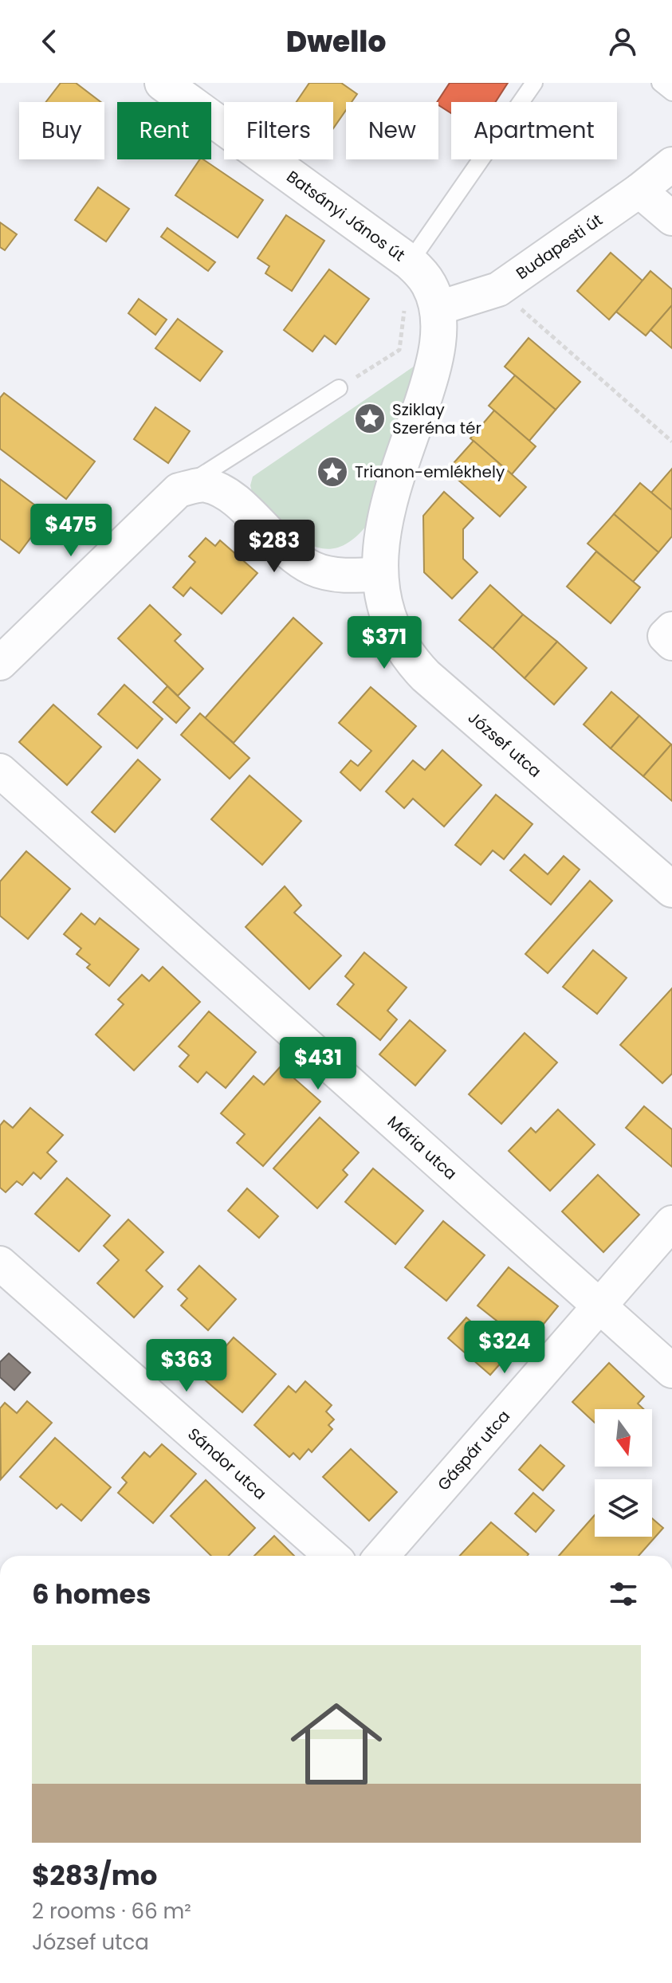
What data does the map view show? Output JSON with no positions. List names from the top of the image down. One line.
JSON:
{"streets":{"street":["Batsányi János út","Budapesti út","József utca","Mária utca","Gáspár utca","Sándor utca"]},"crossings":[["Batsányi János út","Budapesti út"],["Batsányi János út","József utca"],["Budapesti út","József utca"],["Mária utca","Gáspár utca"]],"places":{"place":["Sziklay Szeréna tér","Trianon-emlékhely"]},"north":"bottom","page":{"header":"Dwello","chip":["Buy","Rent","Filters","New","Apartment"],"price":["$475","$283","$371","$431","$324","$363"],"heading":"6 homes","list":[{"name":"$283/mo","note":"2 rooms · 66 m² · József utca"}]}}
